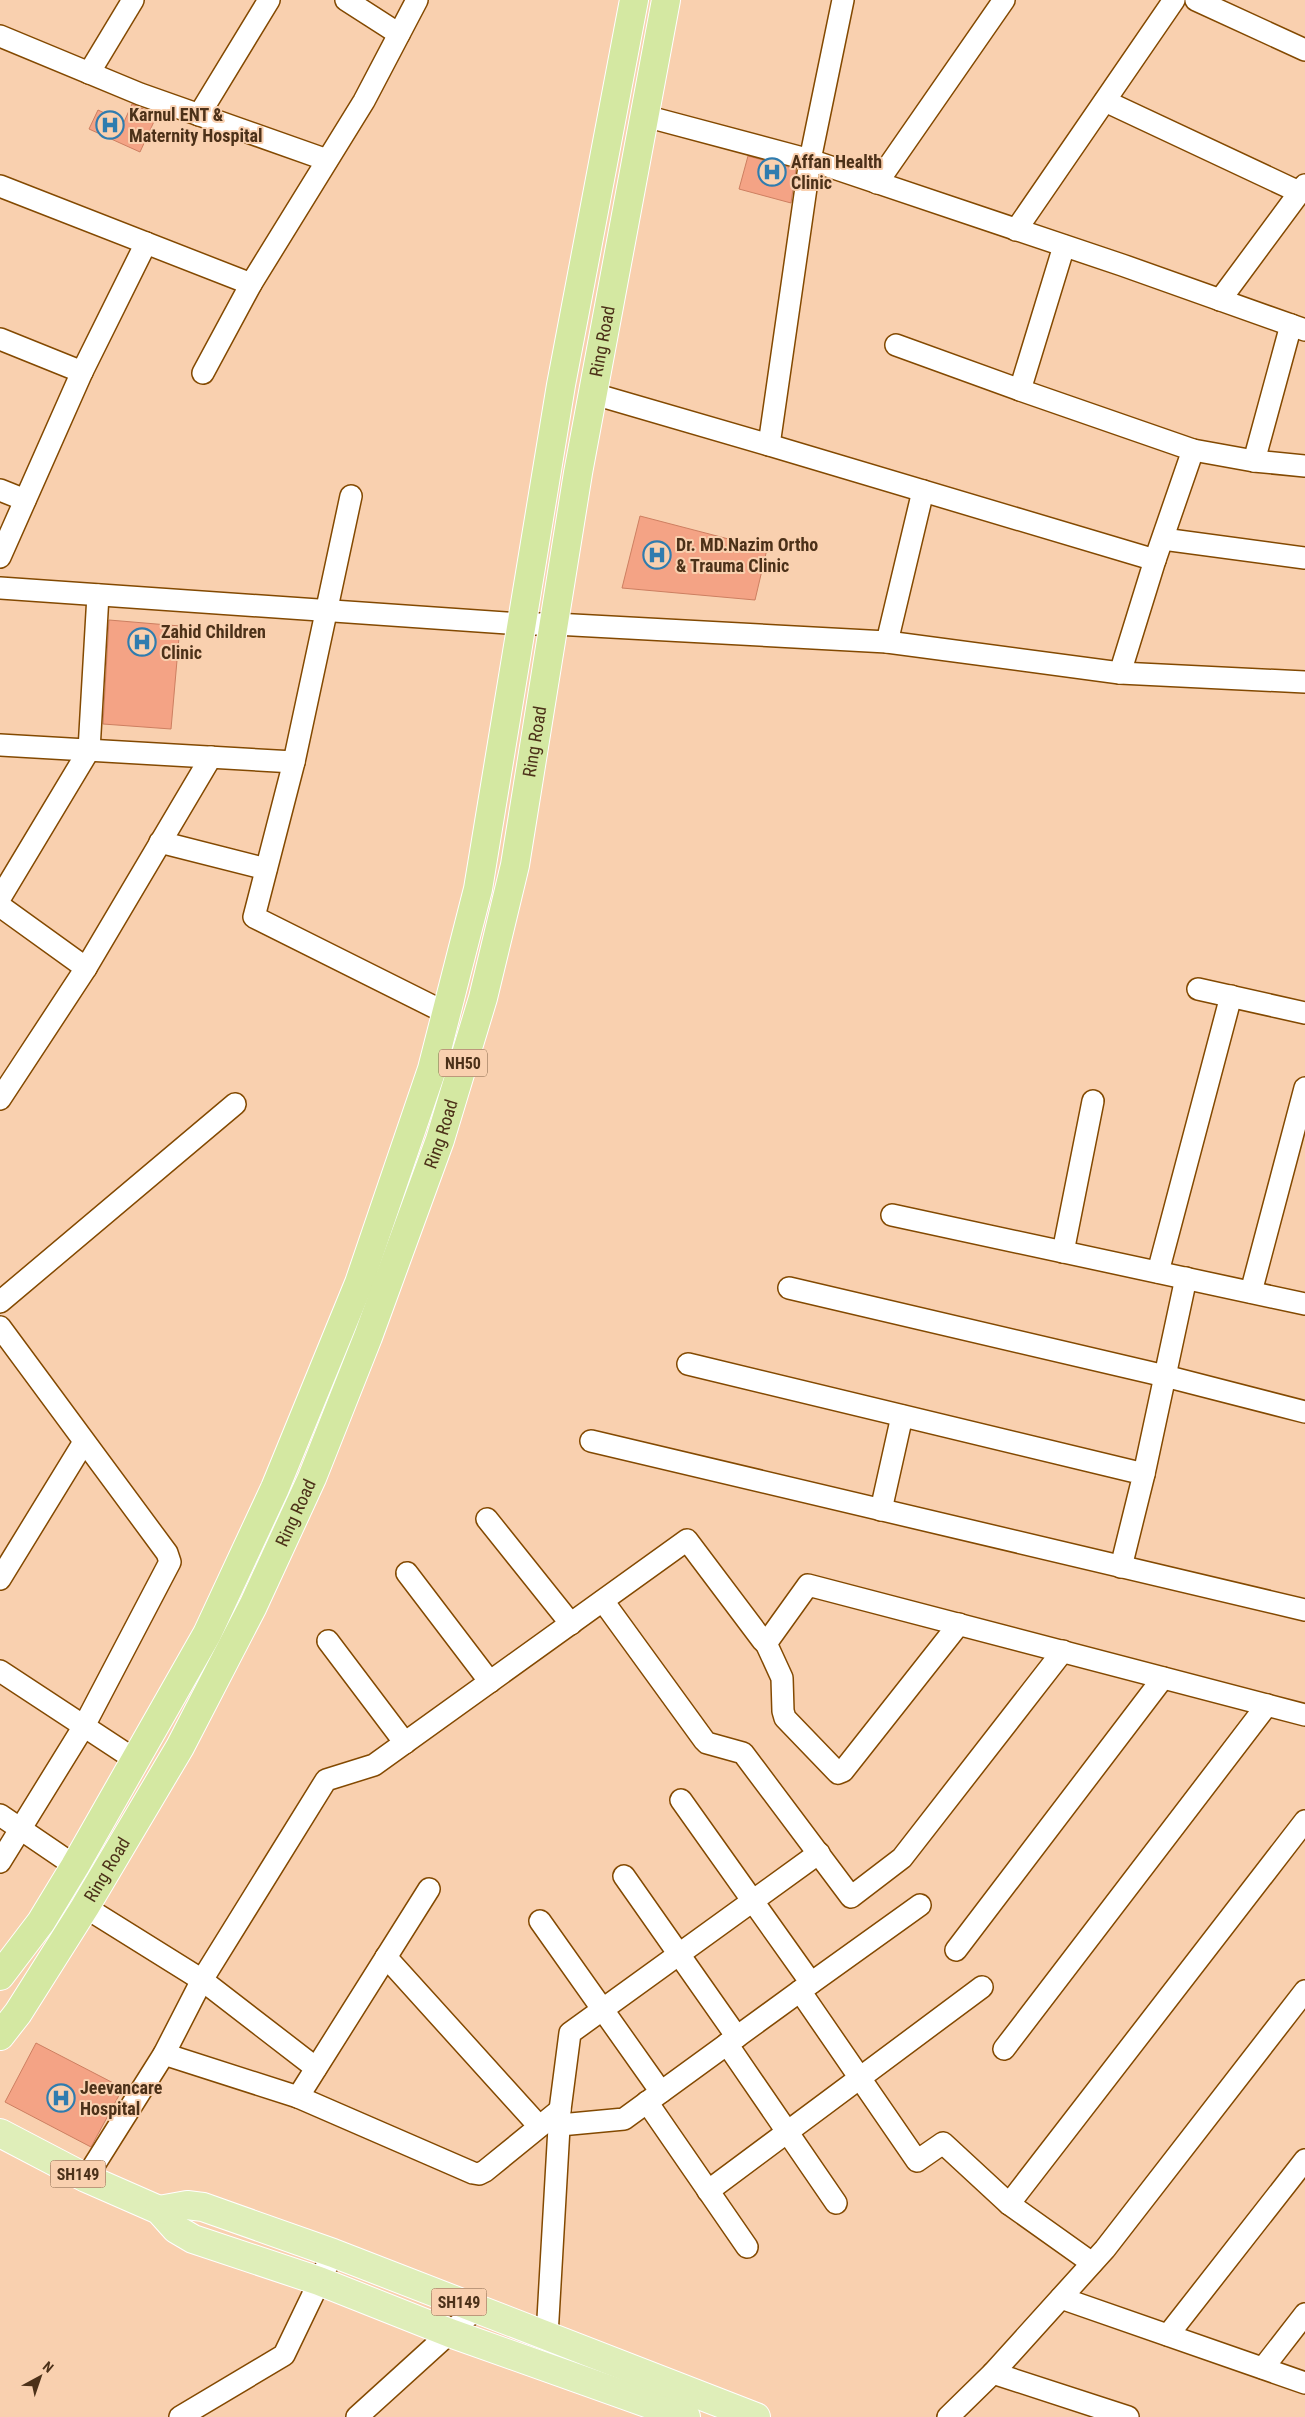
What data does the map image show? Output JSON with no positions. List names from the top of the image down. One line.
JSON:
{"streets":{"highway":["Ring Road","NH50"],"main road":["SH149"]},"places":{"hospital":["Karnul ENT & Maternity Hospital","Affan Health Clinic","Dr. MD.Nazim Ortho & Trauma Clinic","Zahid Children Clinic","Jeevancare Hospital"]},"north":"top right"}
